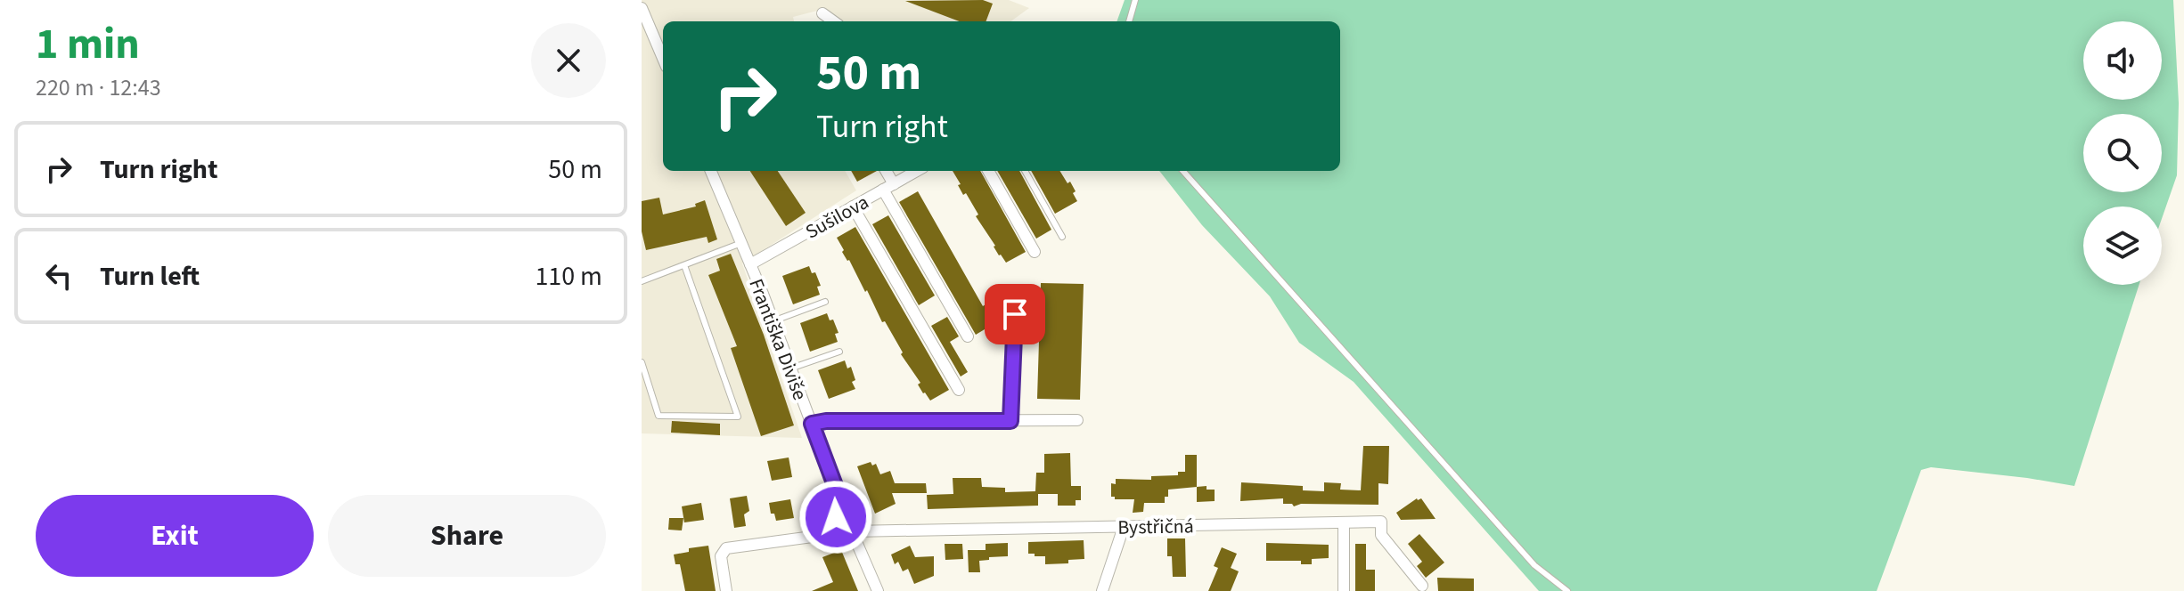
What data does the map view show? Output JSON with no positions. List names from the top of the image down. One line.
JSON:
{"streets":{"street":["Sušilova","Františka Diviše","Bystřičná"]},"crossings":[["Sušilova","Františka Diviše"],["Františka Diviše","Bystřičná"]],"page":{"heading":["1 min","220 m · 12:43"],"turn":["50 m","Turn right"],"list":[{"name":"Turn right","value":"50 m"},{"name":"Turn left","value":"110 m"}],"buttons":["Exit","Share"]}}
